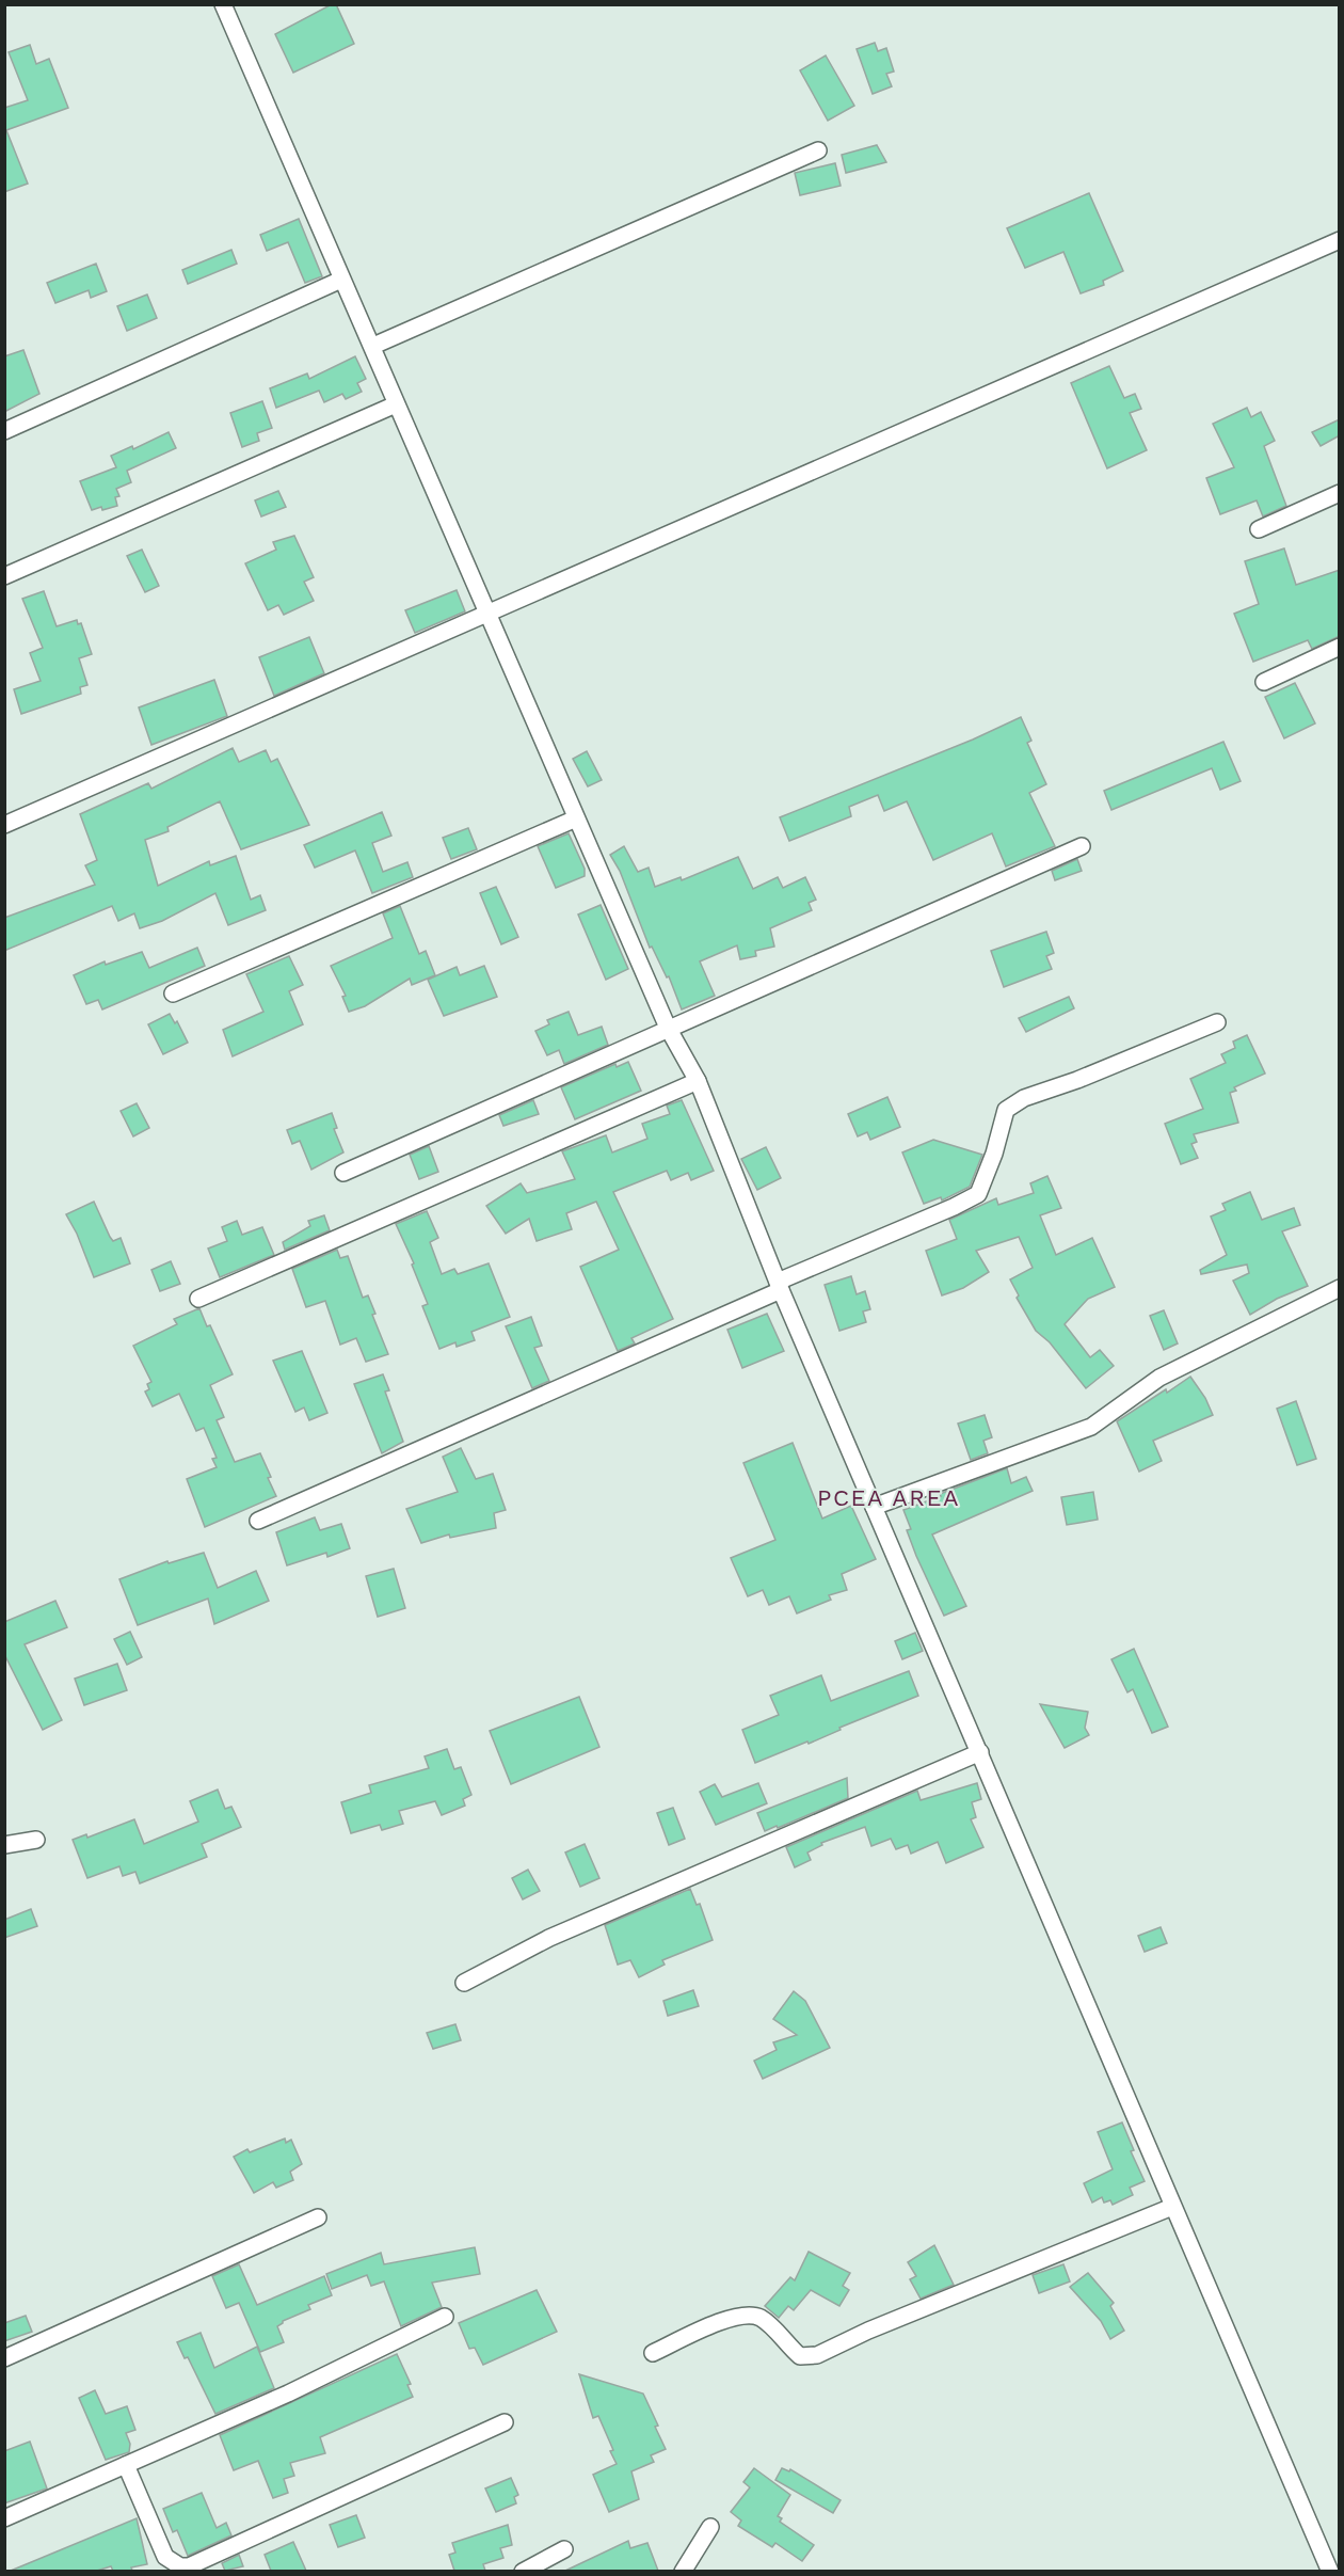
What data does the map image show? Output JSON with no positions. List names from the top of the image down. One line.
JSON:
{"districts":["PCEA AREA"]}
